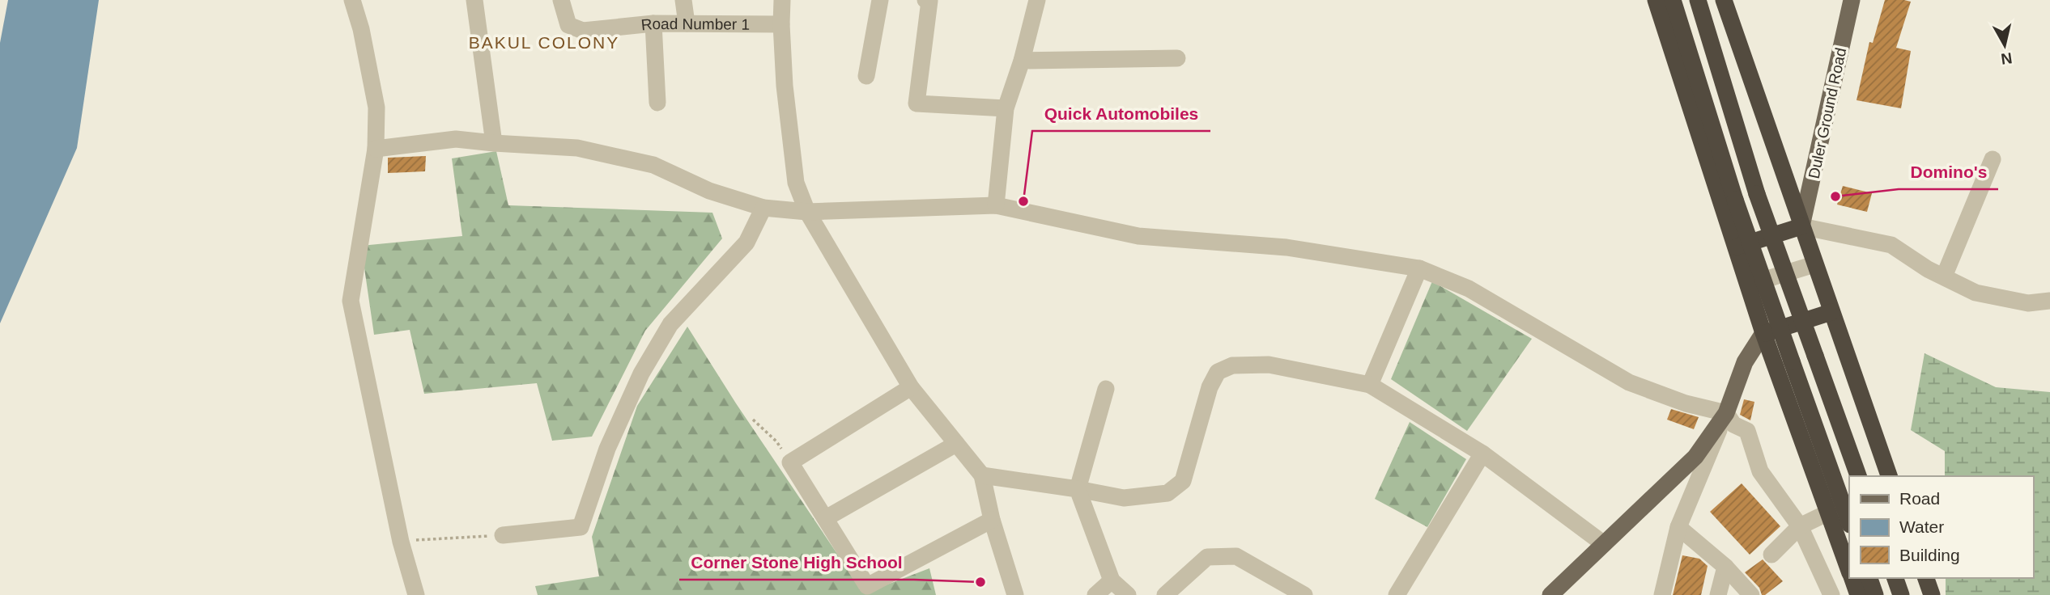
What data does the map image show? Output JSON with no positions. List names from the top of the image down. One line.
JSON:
{"streets":{"main road":["Duler Ground Road"],"street":["Road Number 1"]},"districts":["BAKUL COLONY"],"places":["Domino's","Quick Automobiles","Corner Stone High School"],"legend":["Road","Water","Building"],"north":"bottom"}
